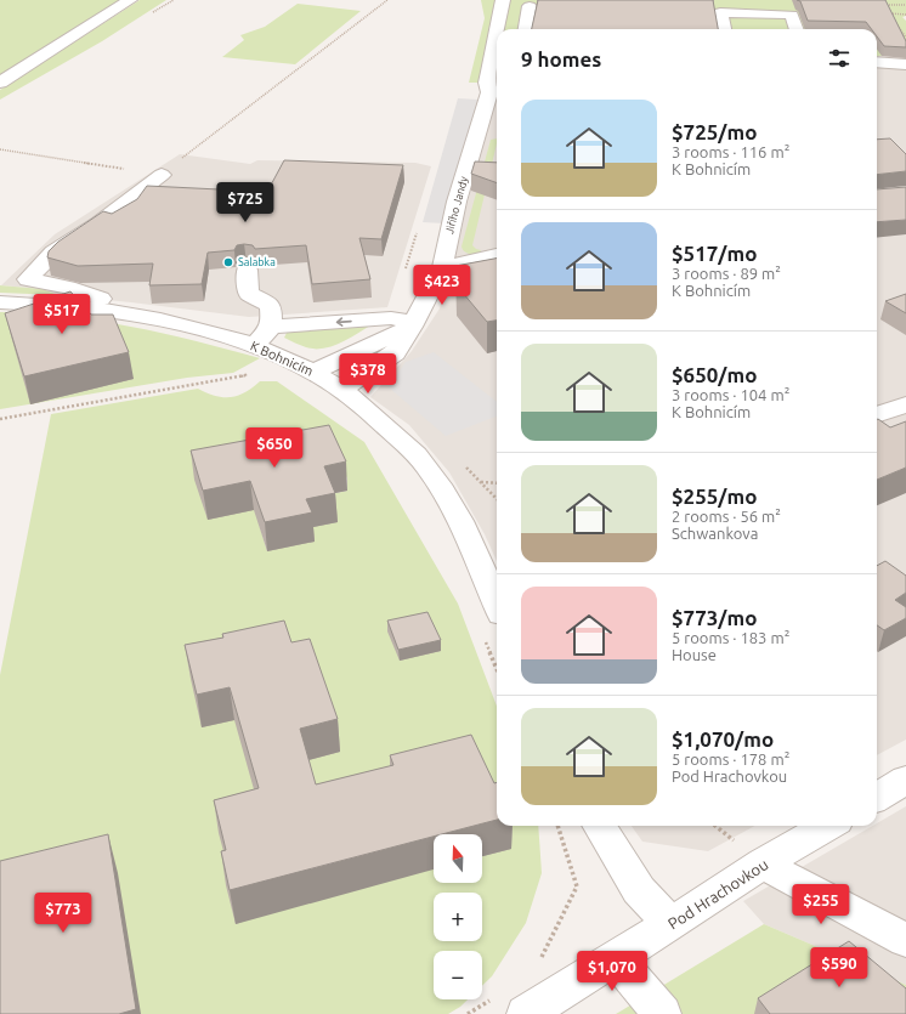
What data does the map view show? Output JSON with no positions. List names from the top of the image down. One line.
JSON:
{"streets":{"street":["Jiřího Jandy","K Bohnicím","Pod Hrachovkou"]},"crossings":[["Jiřího Jandy","K Bohnicím"]],"places":["Salabka"],"north":"top","page":{"heading":"9 homes","list":[{"name":"$725/mo","note":"3 rooms · 116 m² · K Bohnicím"},{"name":"$517/mo","note":"3 rooms · 89 m² · K Bohnicím"},{"name":"$650/mo","note":"3 rooms · 104 m² · K Bohnicím"},{"name":"$255/mo","note":"2 rooms · 56 m² · Schwankova"},{"name":"$773/mo","note":"5 rooms · 183 m² · House"},{"name":"$1,070/mo","note":"5 rooms · 178 m² · Pod Hrachovkou"}],"price":["$725","$423","$517","$378","$650","$255","$773","$590","$1,070"],"map_buttons":["+","−"]}}
